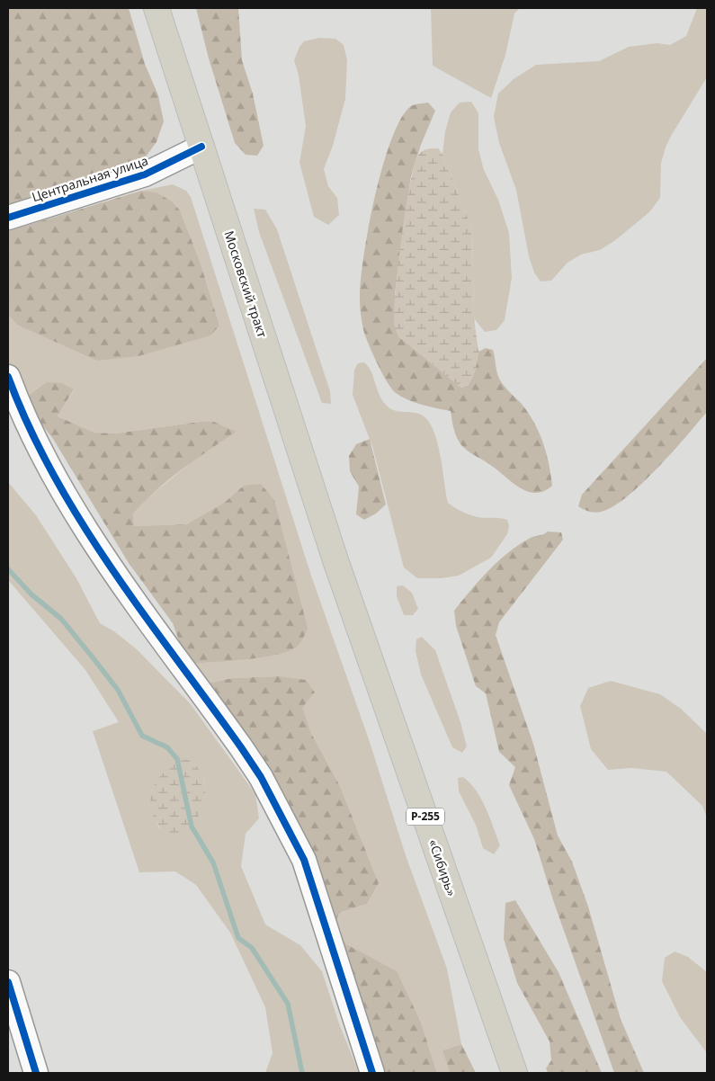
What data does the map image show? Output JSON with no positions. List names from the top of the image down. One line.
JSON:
{"streets":{"highway":["Московский тракт","Р-255","«Сибирь»"],"street":["Центральная улица"]},"crossings":[["Центральная улица","Московский тракт"],["Московский тракт","«Сибирь»"]]}
